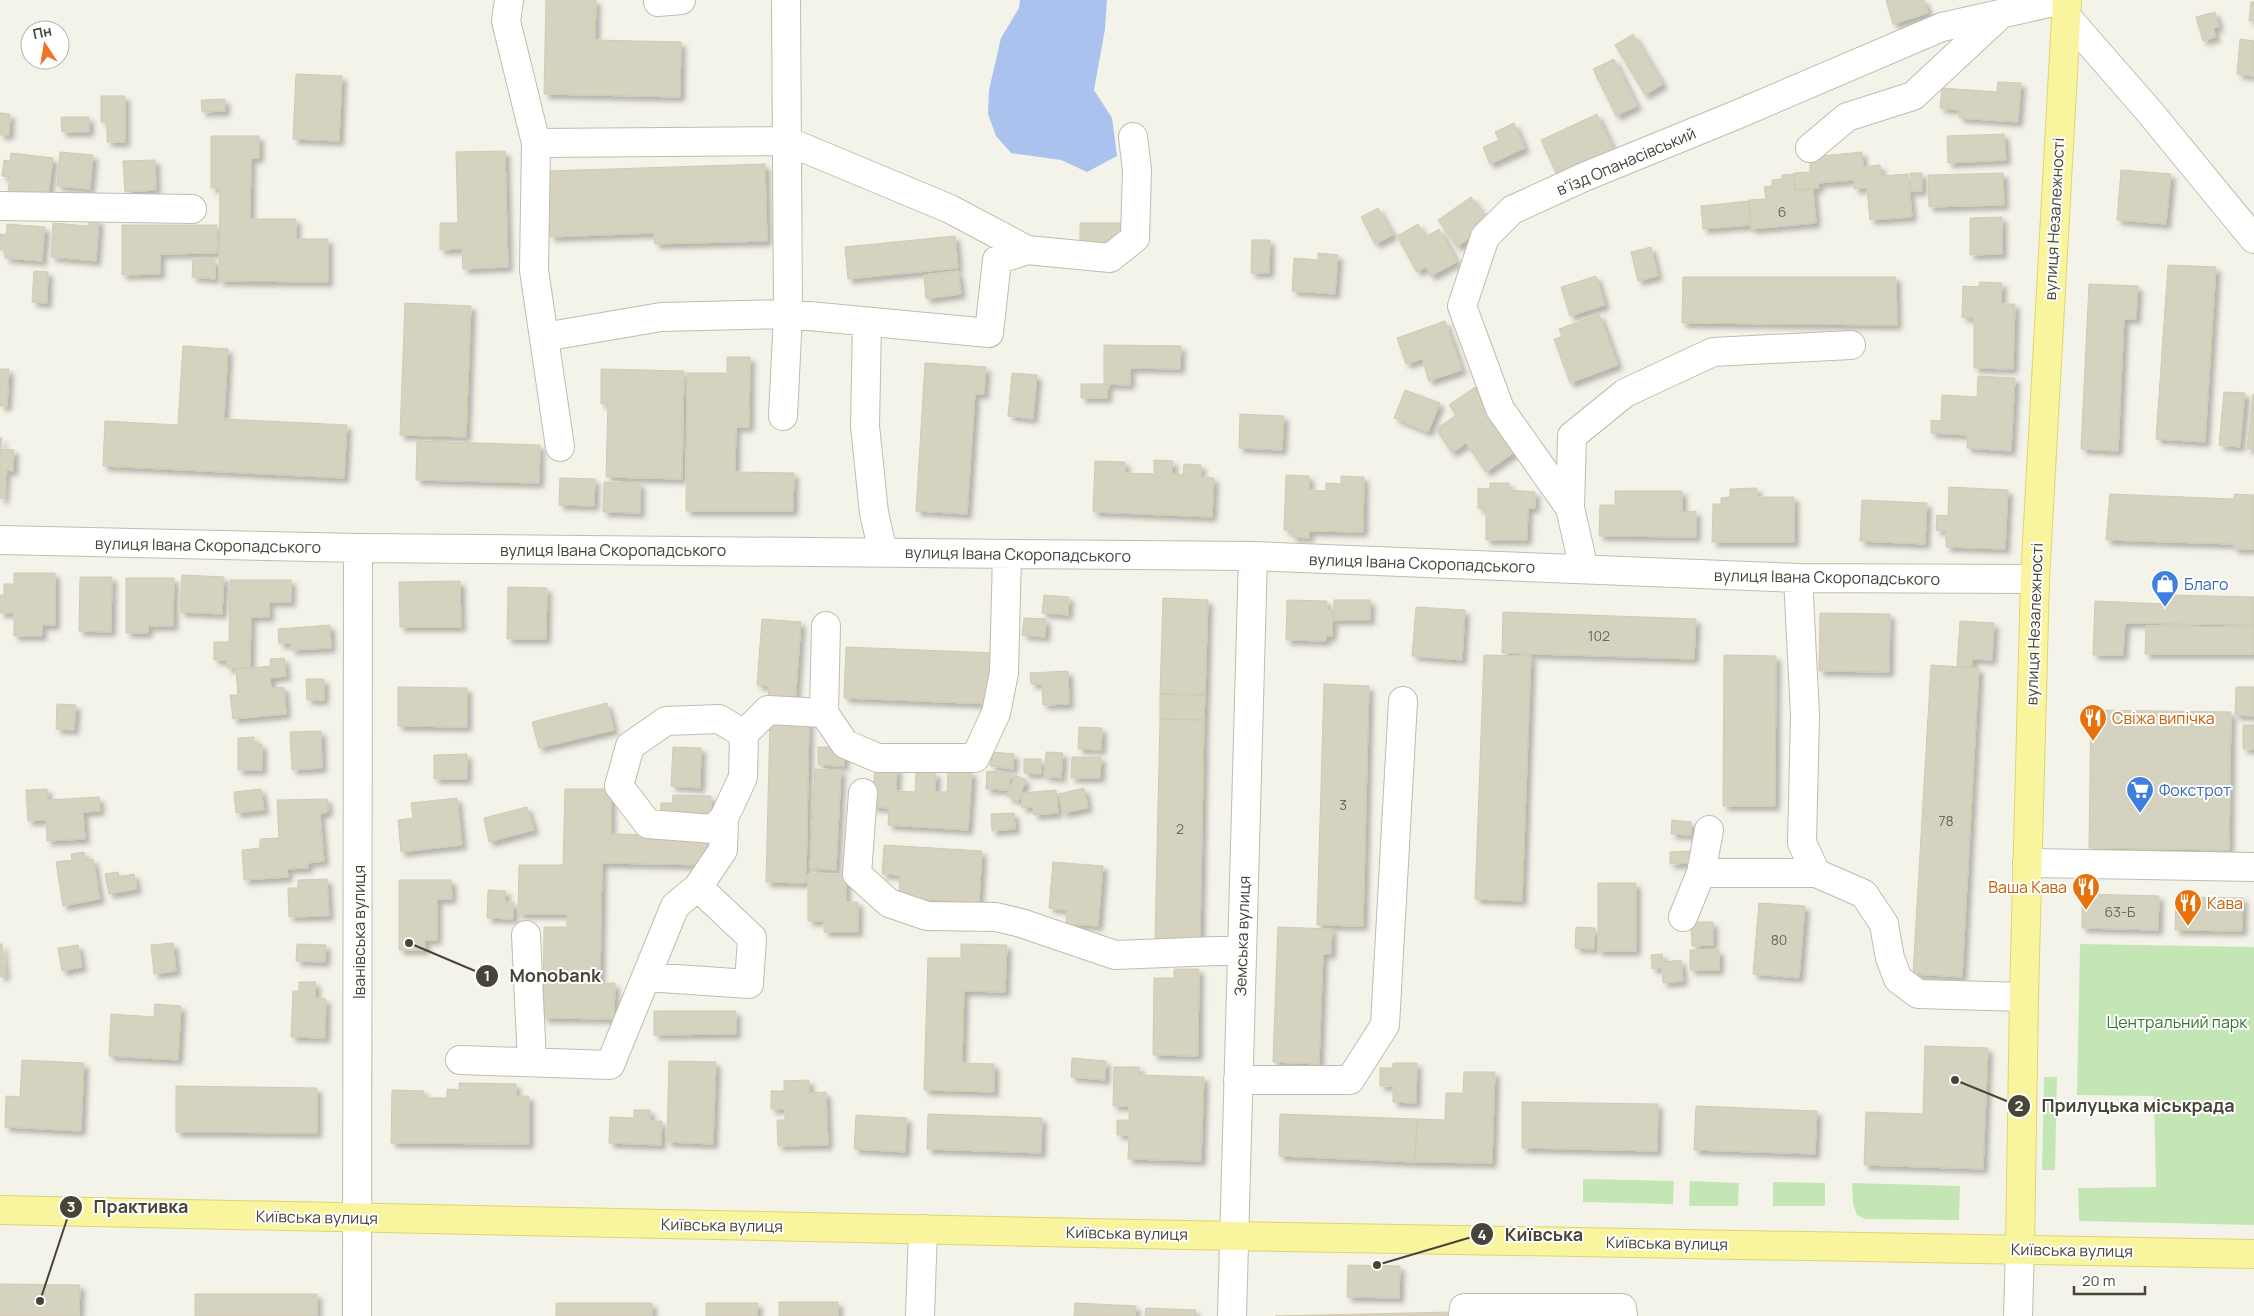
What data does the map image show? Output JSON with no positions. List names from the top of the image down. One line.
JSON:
{"streets":{"main road":["вулиця Незалежності","Київська вулиця"],"street":["в'їзд Опанасівський","вулиця Івана Скоропадського","Іванівська вулиця","Земська вулиця"]},"crossings":[["в'їзд Опанасівський","вулиця Незалежності"],["вулиця Незалежності","вулиця Івана Скоропадського"],["вулиця Незалежності","Київська вулиця"],["вулиця Івана Скоропадського","Іванівська вулиця"],["вулиця Івана Скоропадського","Земська вулиця"],["Іванівська вулиця","Київська вулиця"],["Земська вулиця","Київська вулиця"]],"parks":["Центральний парк"],"places":{"shop":["Благо"],"restaurant":["Свіжа випічка","Ваша Кава","Кава"],"supermarket":["Фокстрот"],"other":["Monobank","Прилуцька міськрада","Київська","Практивка"]},"house_numbers":["6","102","3","78","2","63-Б","80"],"scale_bar":"20 m","north":"top"}
